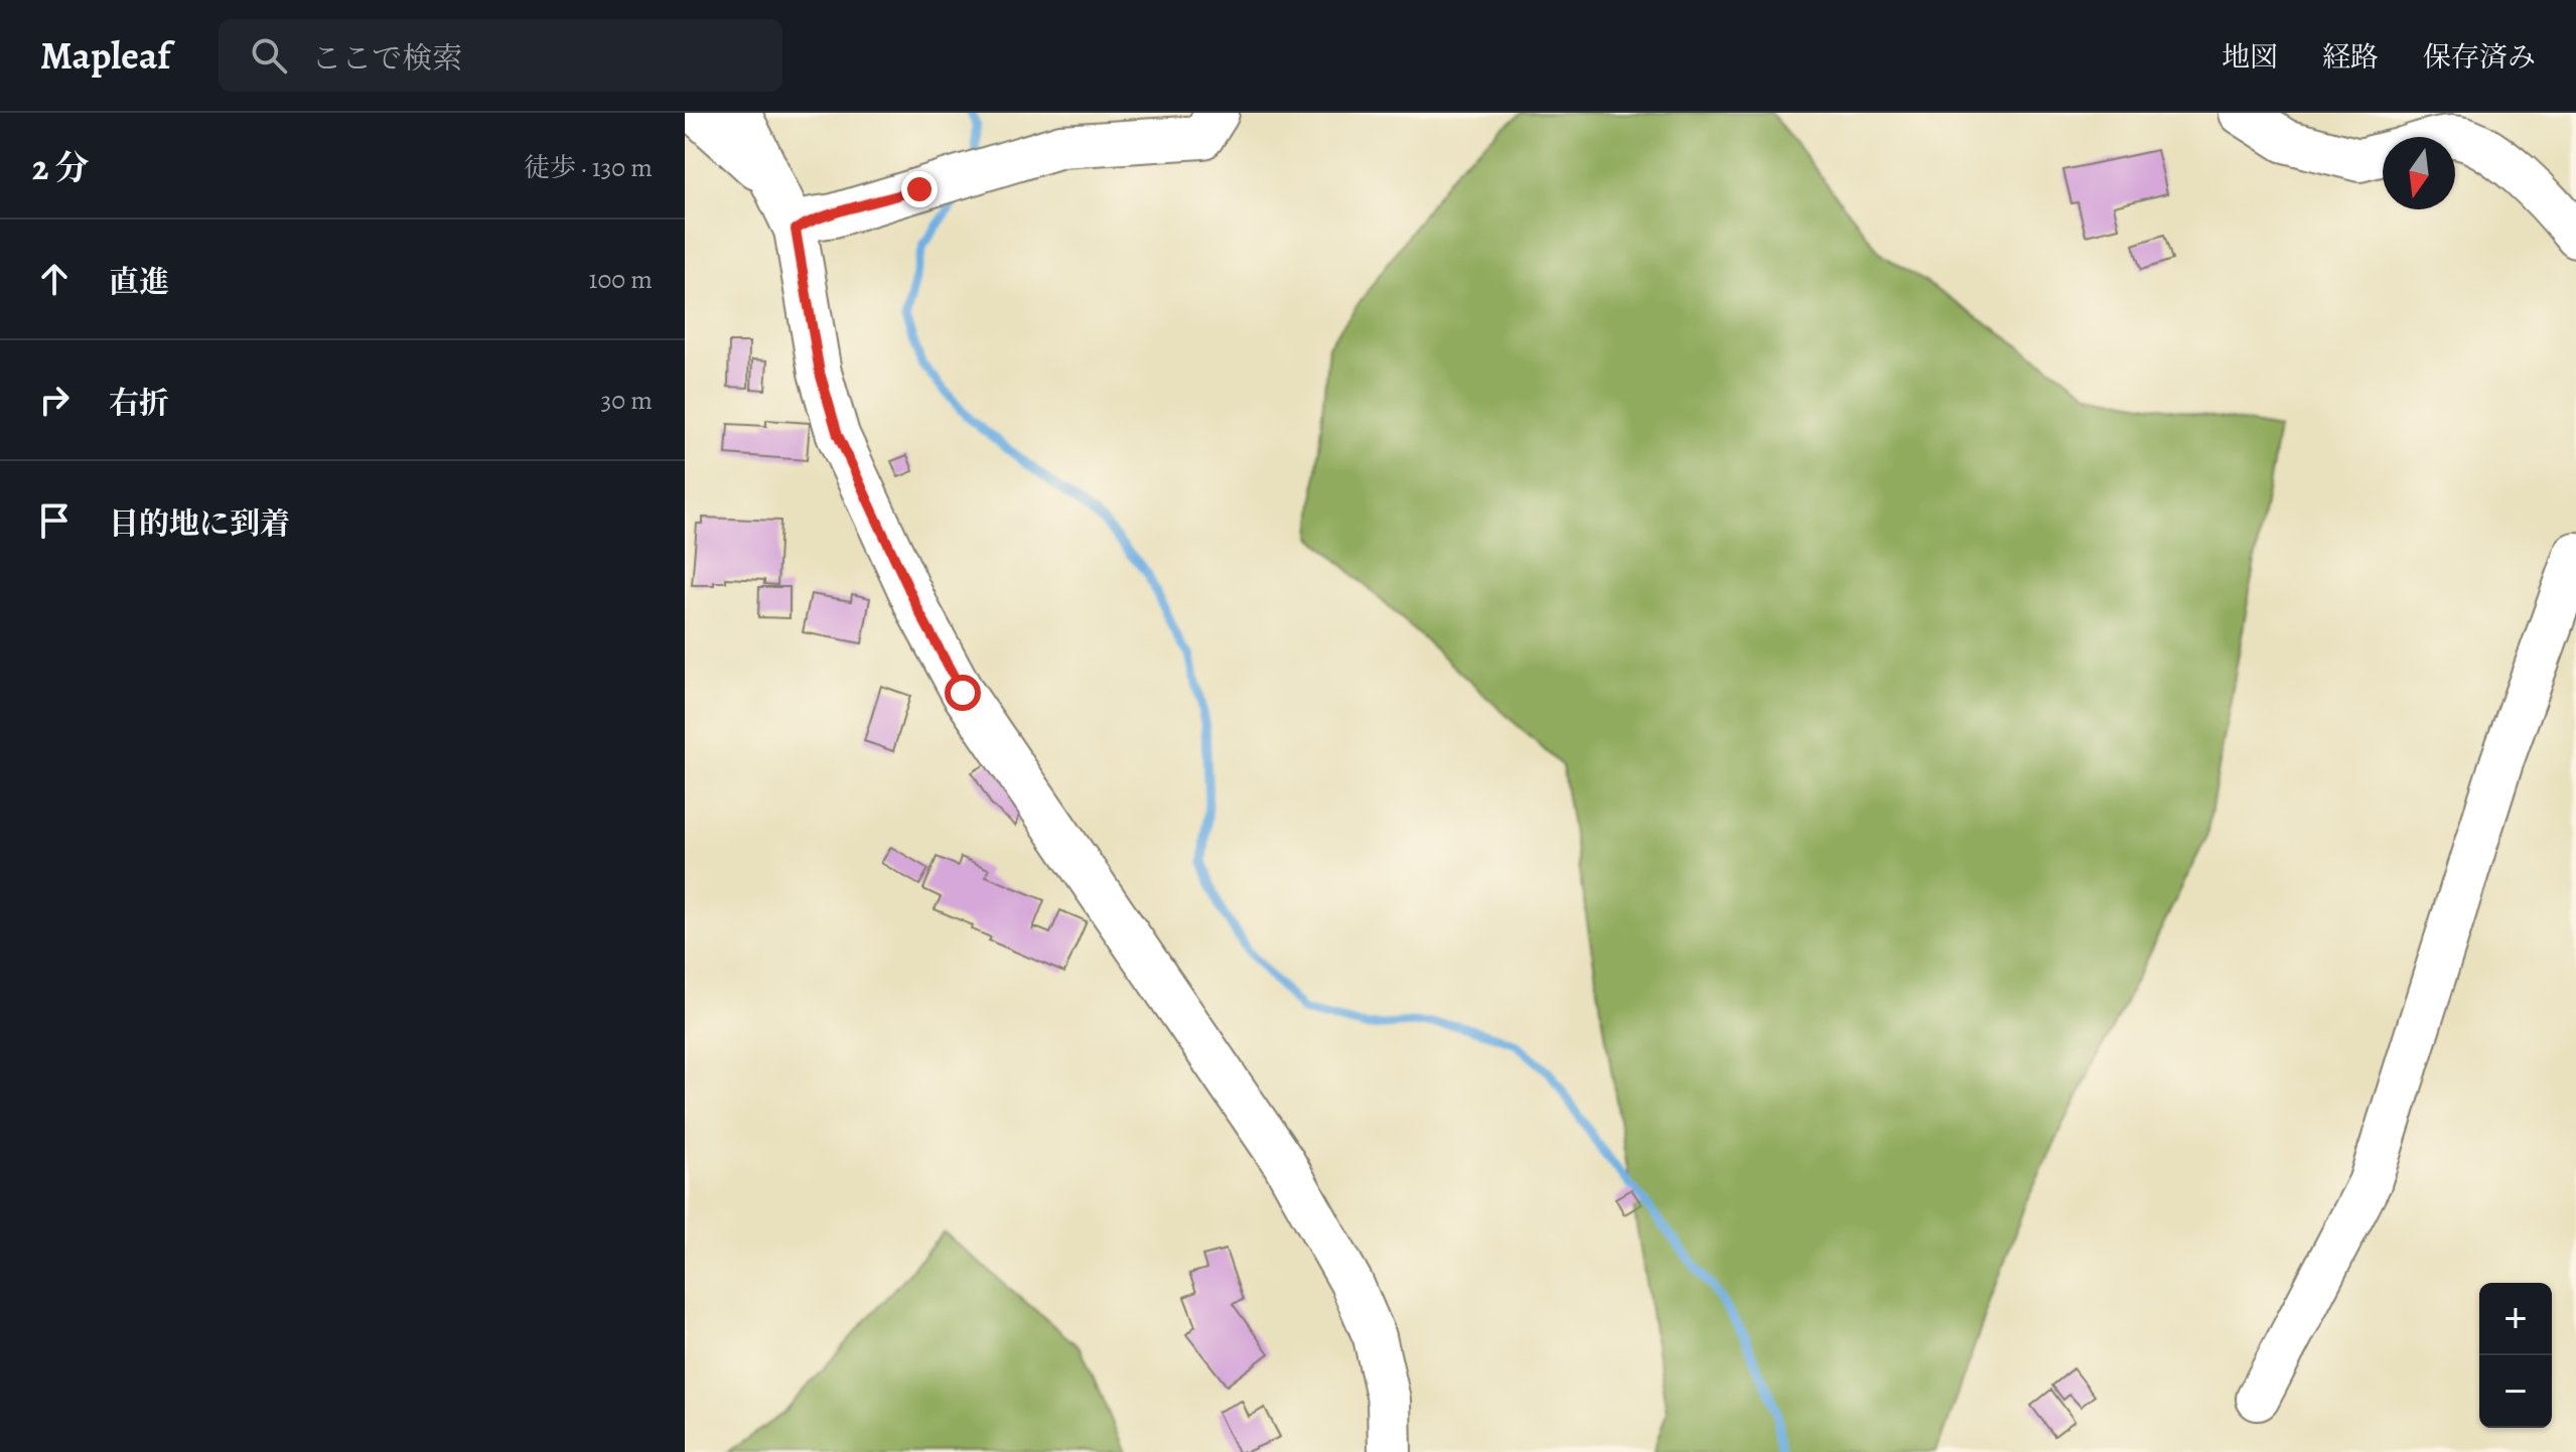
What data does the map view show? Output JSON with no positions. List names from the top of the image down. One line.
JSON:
{"north":"bottom","page":{"header":"Mapleaf","search":"ここで検索","nav":["地図","経路","保存済み"],"heading":["2 分","徒歩 · 130 m"],"list":[["直進","100 m"],["右折","30 m"],"目的地に到着"],"map_buttons":["+","−"]}}
